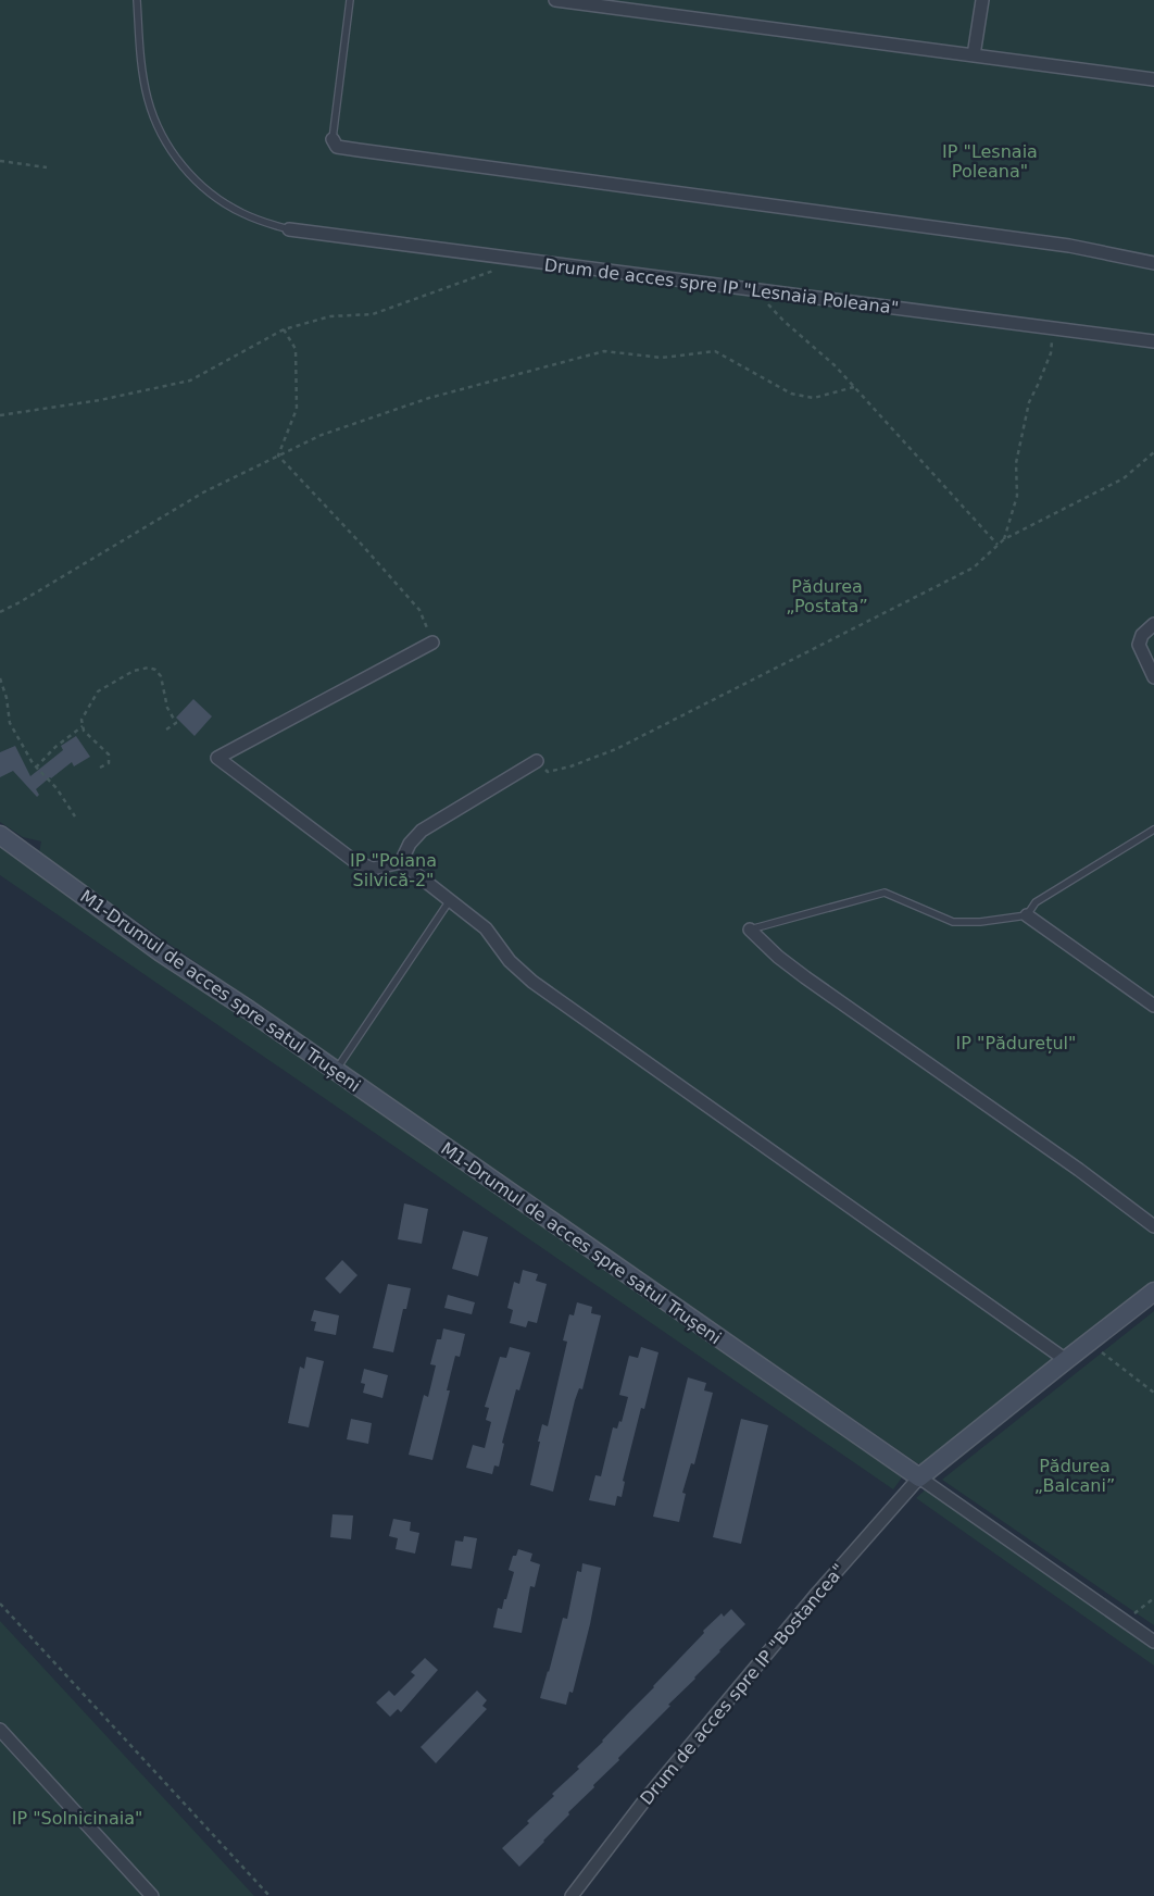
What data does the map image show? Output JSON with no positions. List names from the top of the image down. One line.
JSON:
{"streets":{"street":["Drum de acces spre IP \"Lesnaia Poleana\"","M1-Drumul de acces spre satul Trușeni","Drum de acces spre IP \"Bostancea\""]},"crossings":[["M1-Drumul de acces spre satul Trușeni","Drum de acces spre IP \"Bostancea\""]],"parks":["IP \"Lesnaia Poleana\"","Pădurea „Postata”","IP \"Poiana Silvică-2\"","IP \"Pădurețul\"","Pădurea „Balcani”","IP \"Solnicinaia\""]}
